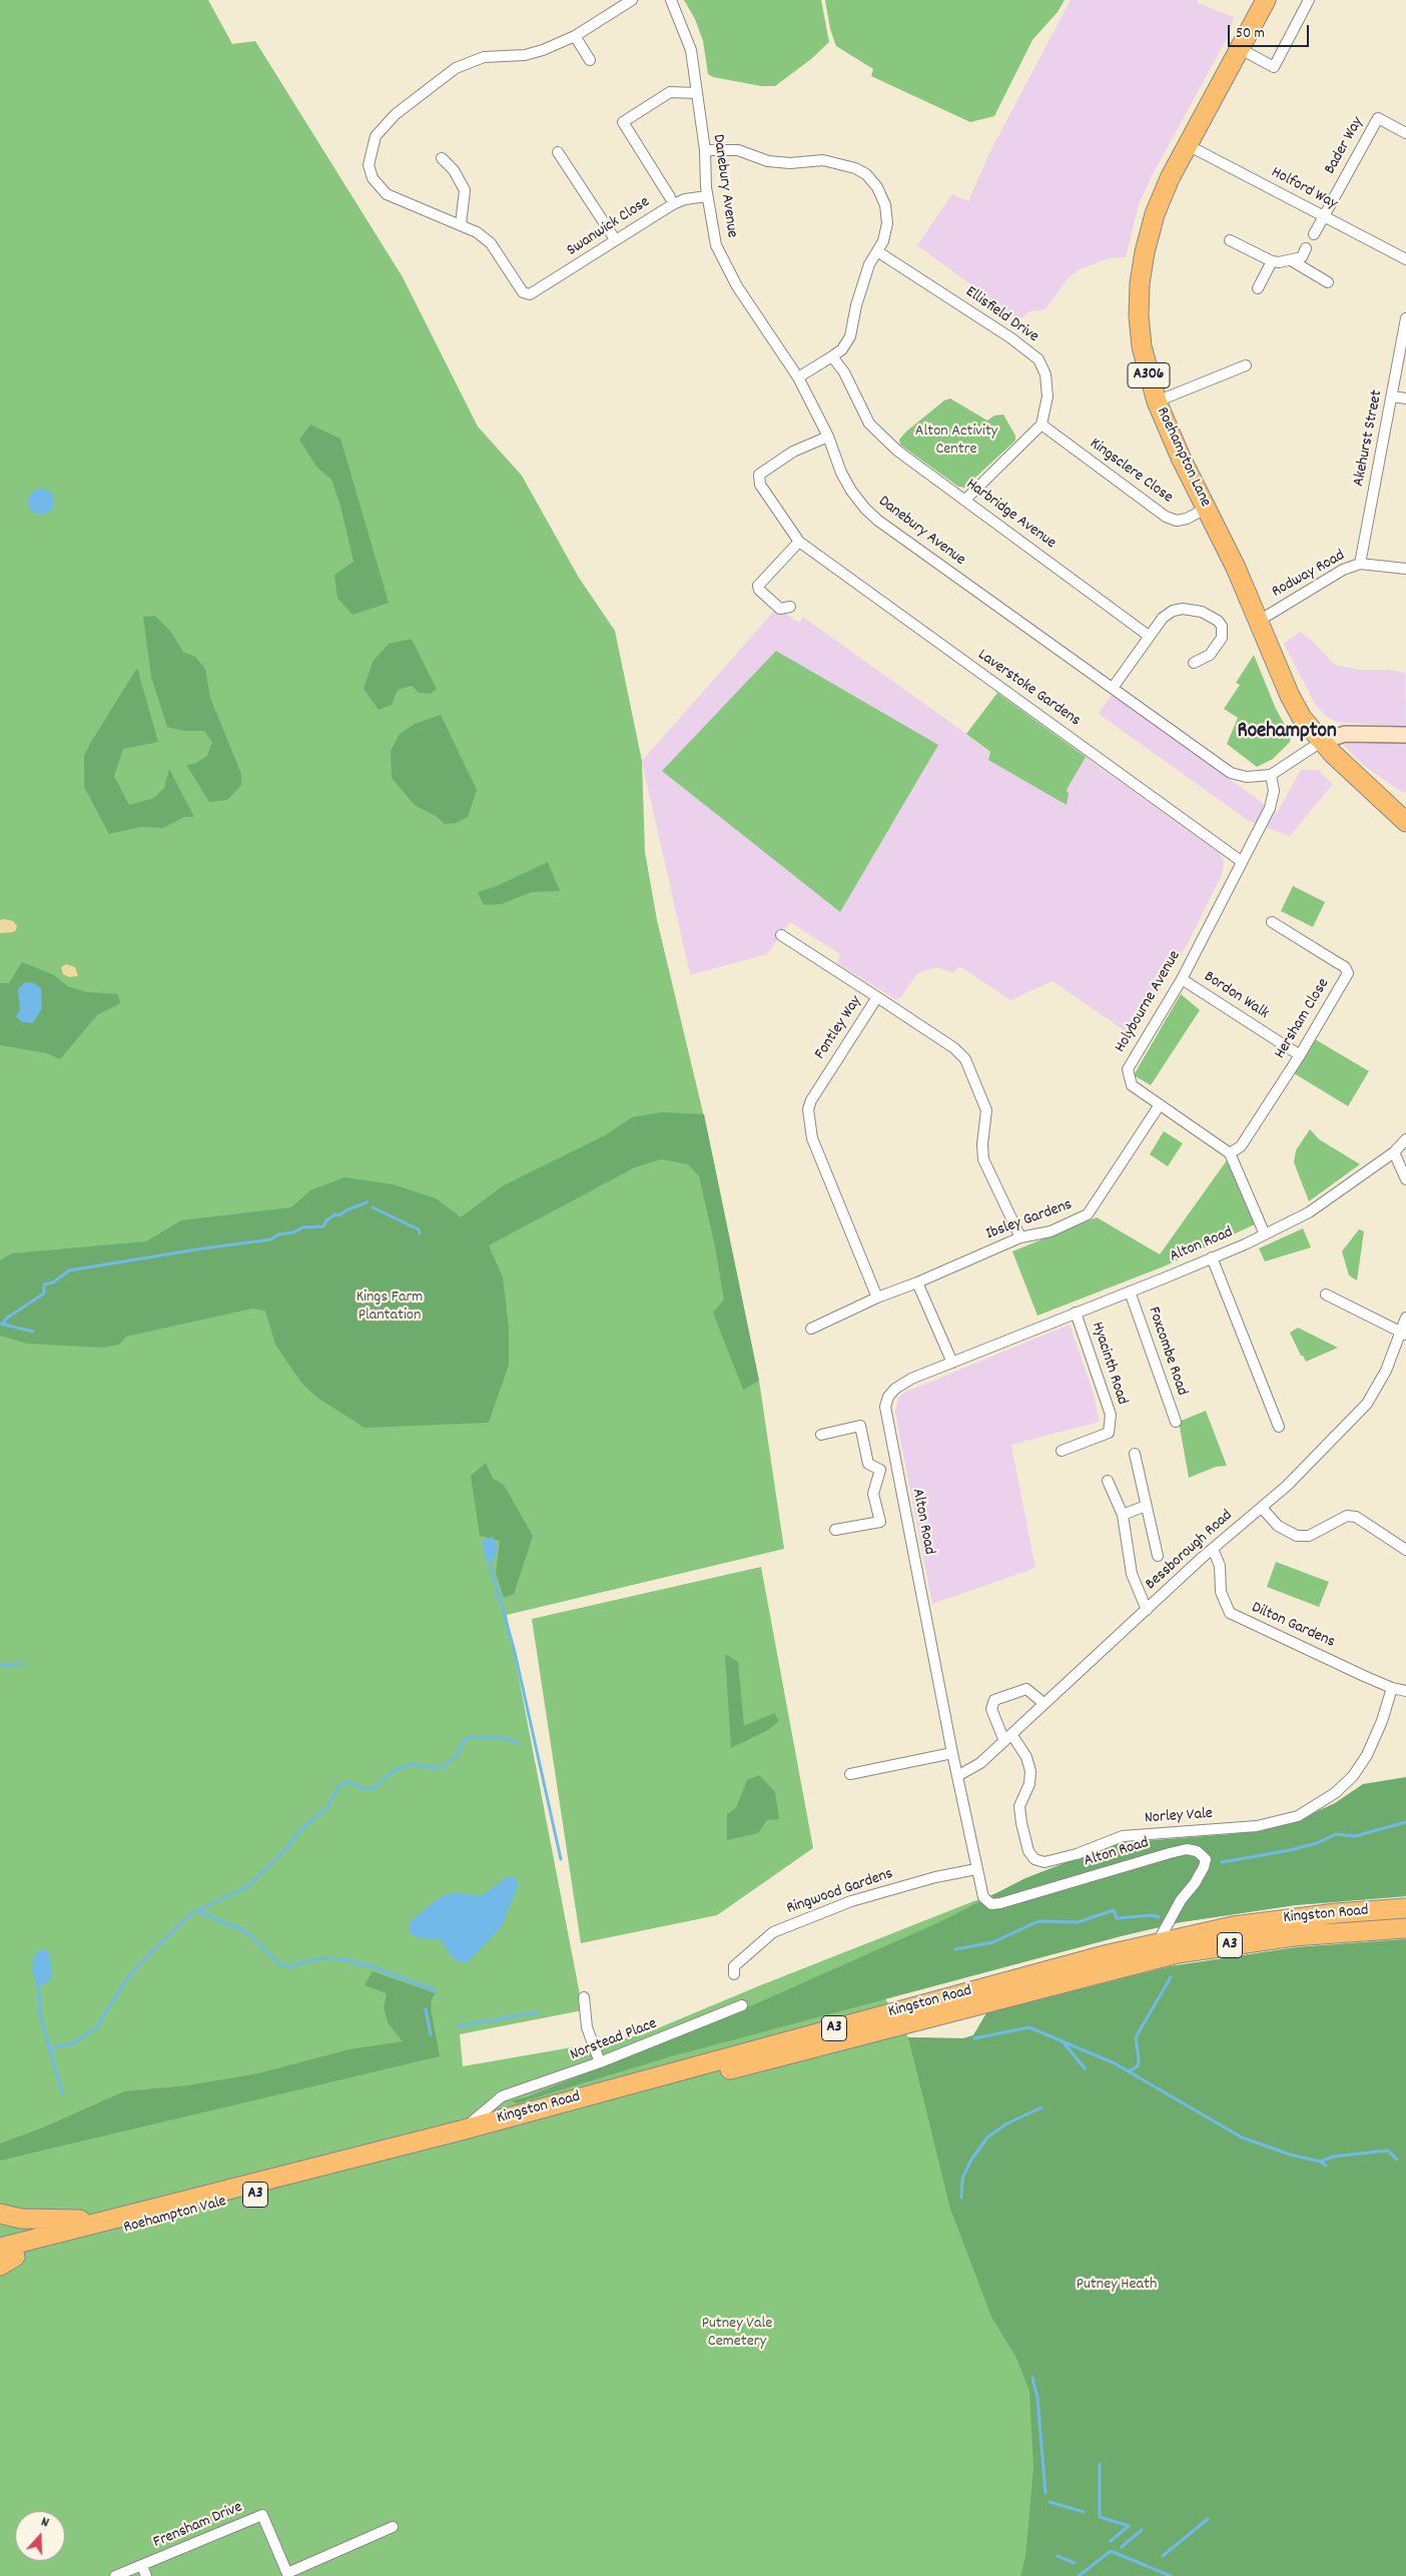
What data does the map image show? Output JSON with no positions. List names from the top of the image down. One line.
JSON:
{"streets":{"highway":["A306","Roehampton Lane","Kingston Road","A3","Roehampton Vale"],"street":["Bader Way","Danebury Avenue","Holford Way","Swanwick Close","Ellisfield Drive","Akehurst Street","Kingsclere Close","Harbridge Avenue","Rodway Road","Laverstoke Gardens","Bordon Walk","Holybourne Avenue","Hersham Close","Fontley Way","Ibsley Gardens","Alton Road","Foxcombe Road","Hyacinth Road","Bessborough Road","Dilton Gardens","Norley Vale","Ringwood Gardens","Norstead Place","Frensham Drive"]},"crossings":[["Bader Way","Holford Way"],["Danebury Avenue","Swanwick Close"],["Danebury Avenue","Roehampton Lane"],["Danebury Avenue","Laverstoke Gardens"],["Danebury Avenue","Holybourne Avenue"],["Holford Way","Roehampton Lane"],["Ellisfield Drive","Kingsclere Close"],["Akehurst Street","Rodway Road"],["Roehampton Lane","Kingsclere Close"],["Roehampton Lane","Rodway Road"],["Laverstoke Gardens","Holybourne Avenue"],["Bordon Walk","Holybourne Avenue"],["Bordon Walk","Hersham Close"],["Holybourne Avenue","Hersham Close"],["Holybourne Avenue","Ibsley Gardens"],["Holybourne Avenue","Alton Road"],["Fontley Way","Ibsley Gardens"],["Alton Road","Foxcombe Road"],["Alton Road","Hyacinth Road"],["Alton Road","Bessborough Road"],["Alton Road","Ringwood Gardens"],["Alton Road","Kingston Road"],["Bessborough Road","Dilton Gardens"],["Bessborough Road","Norley Vale"],["Dilton Gardens","Norley Vale"],["Kingston Road","Norstead Place"],["Kingston Road","Roehampton Vale"],["A3","Roehampton Vale"],["Norstead Place","Roehampton Vale"]],"districts":["Roehampton"],"parks":["Alton Activity Centre","Kings Farm Plantation","Putney Heath","Putney Vale Cemetery"],"scale_bar":"50 m","north":"top"}
